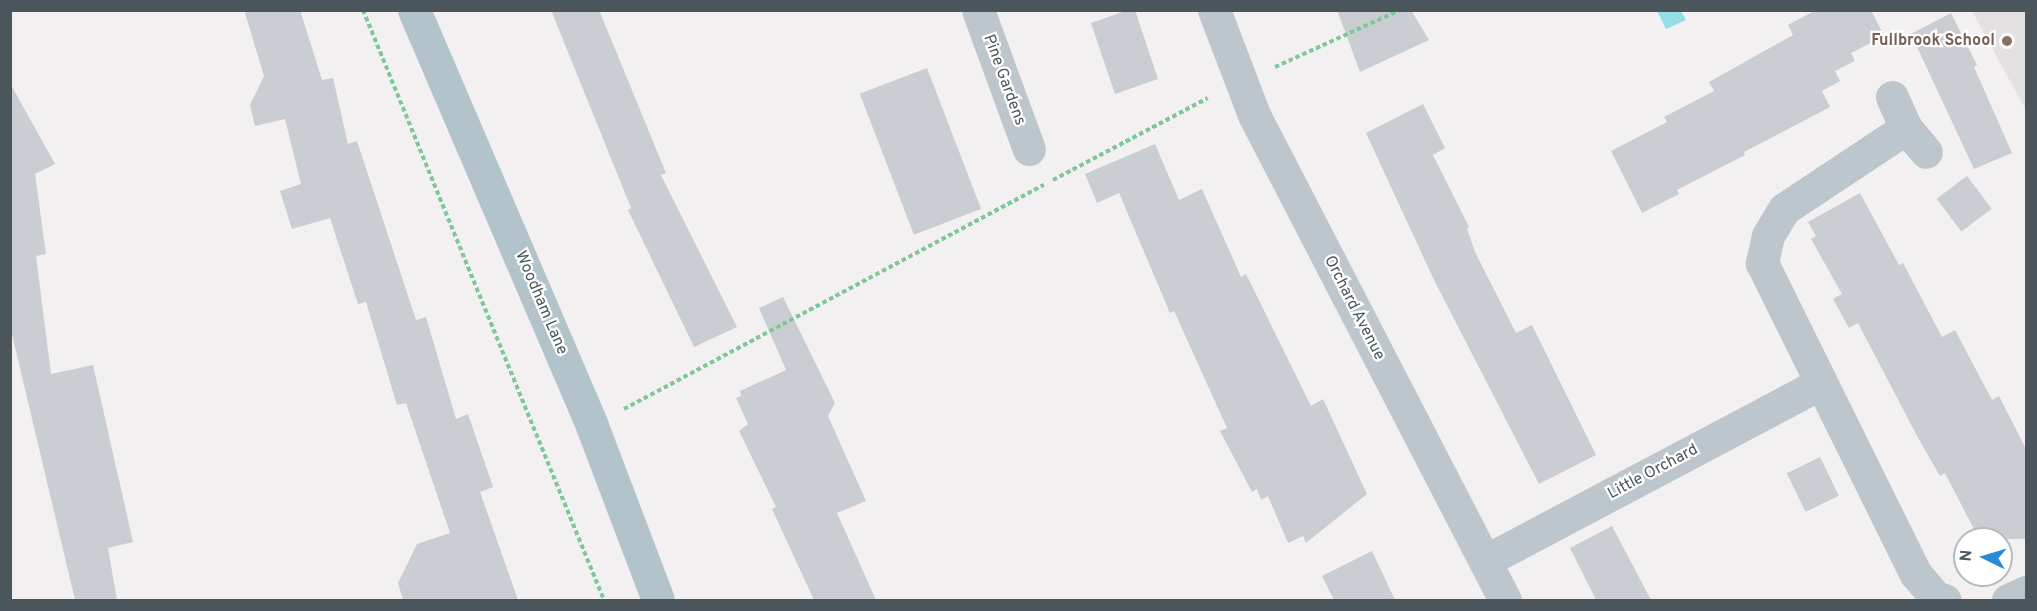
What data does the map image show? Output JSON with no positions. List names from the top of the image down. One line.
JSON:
{"streets":{"main road":["Woodham Lane"],"street":["Pine Gardens","Orchard Avenue","Little Orchard"]},"crossings":[["Orchard Avenue","Little Orchard"]],"places":["Fullbrook School"],"north":"left"}
